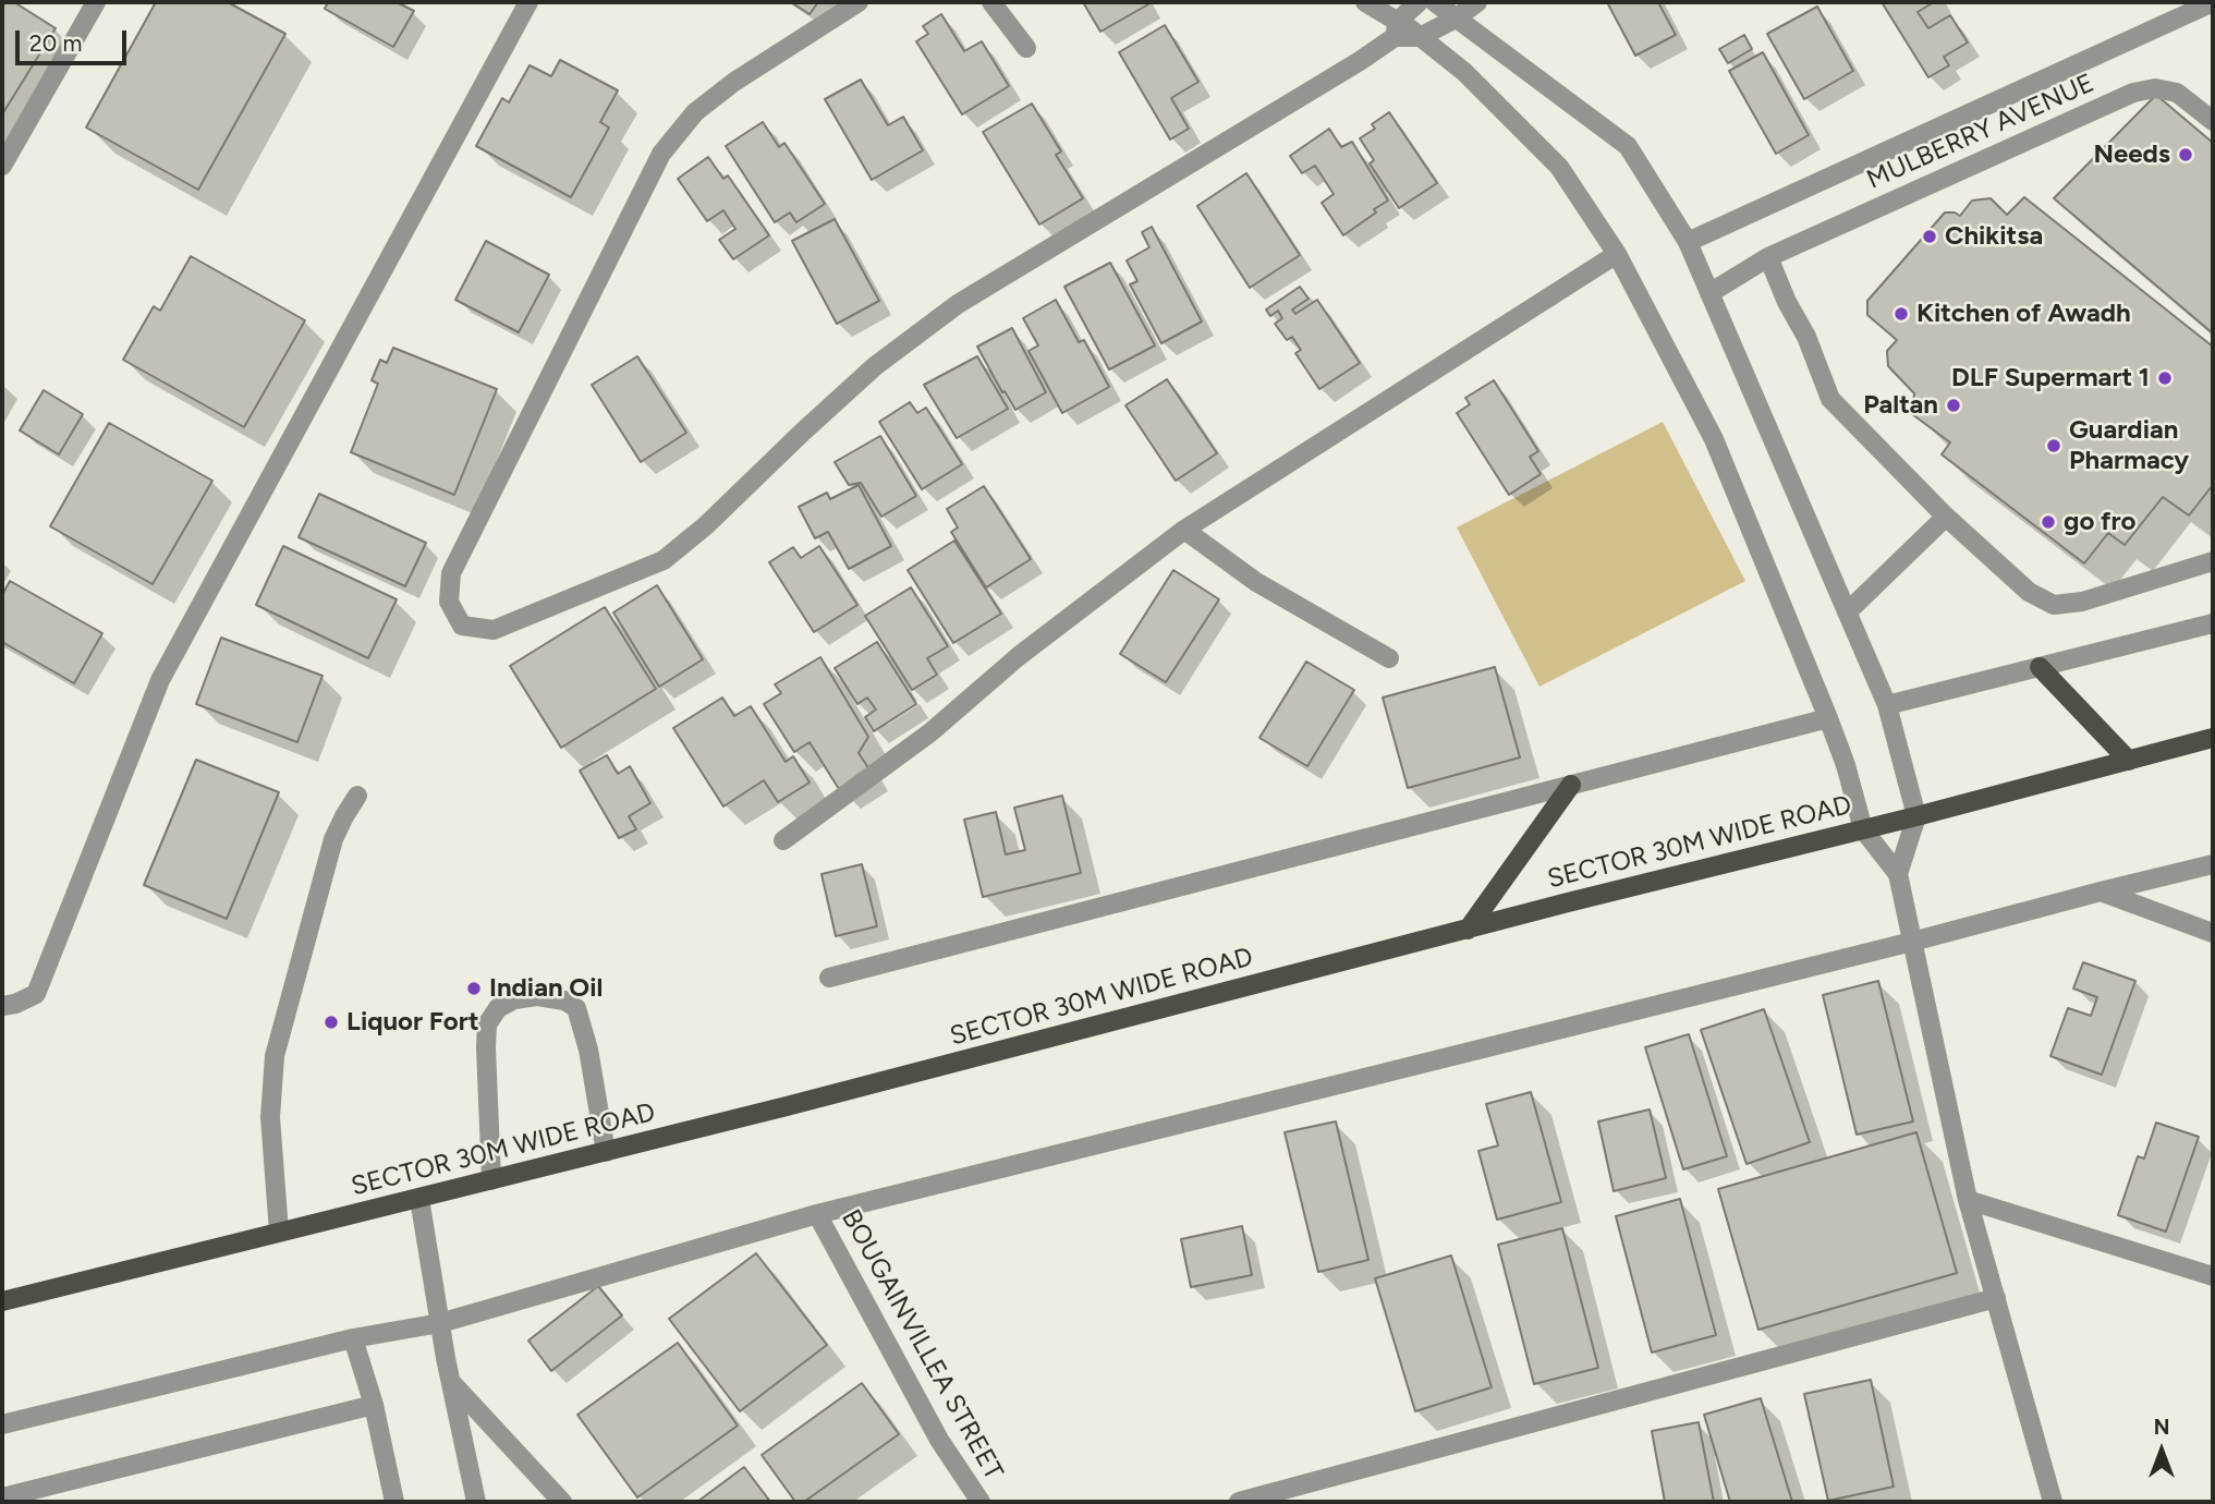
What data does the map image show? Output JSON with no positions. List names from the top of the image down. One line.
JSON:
{"streets":{"main road":["SECTOR 30M WIDE ROAD"],"street":["MULBERRY AVENUE","BOUGAINVILLEA STREET"]},"places":["Needs","Chikitsa","Kitchen of Awadh","DLF Supermart 1","Paltan","Guardian Pharmacy","go fro","Indian Oil","Liquor Fort"],"scale_bar":"20 m","north":"top"}
